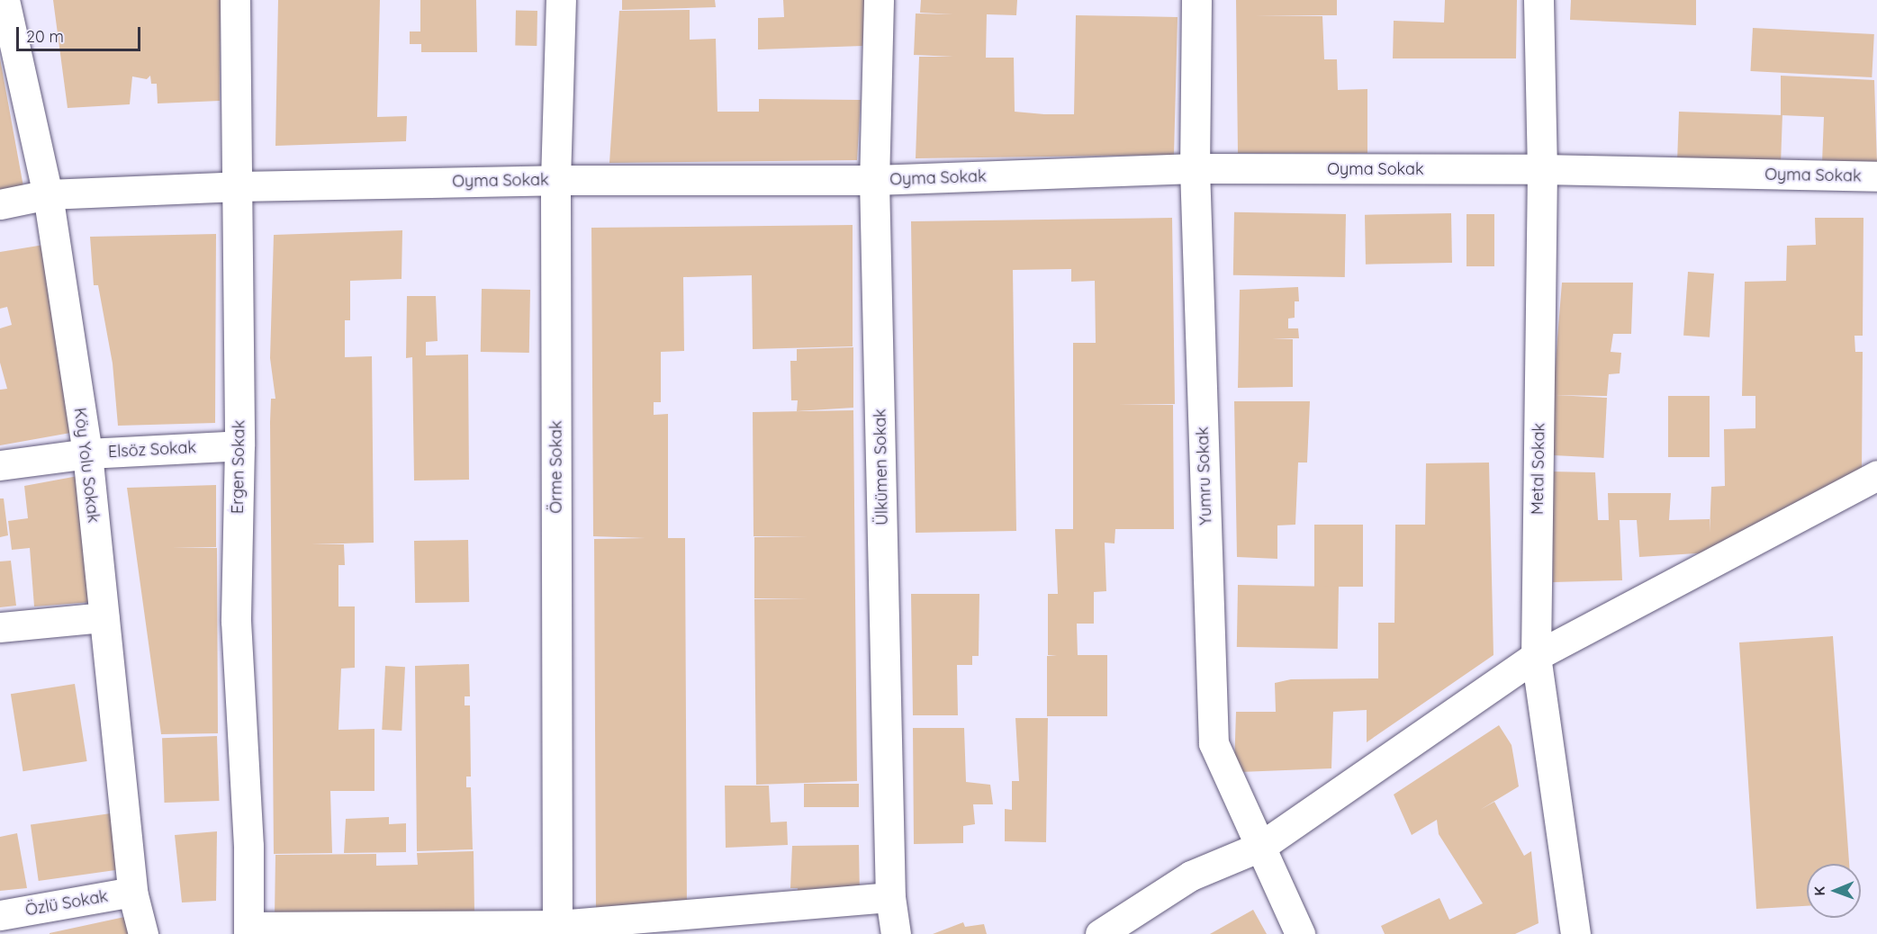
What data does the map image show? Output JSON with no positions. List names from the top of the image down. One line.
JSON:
{"streets":{"street":["Oyma Sokak","Elsöz Sokak","Köy Yolu Sokak","Ergen Sokak","Örme Sokak","Ülkümen Sokak","Metal Sokak","Yumru Sokak","Özlü Sokak"]},"crossings":[["Oyma Sokak","Köy Yolu Sokak"],["Oyma Sokak","Ergen Sokak"],["Oyma Sokak","Örme Sokak"],["Oyma Sokak","Ülkümen Sokak"],["Oyma Sokak","Metal Sokak"],["Oyma Sokak","Yumru Sokak"],["Elsöz Sokak","Köy Yolu Sokak"],["Elsöz Sokak","Ergen Sokak"],["Köy Yolu Sokak","Özlü Sokak"]],"scale_bar":"20 m","north":"left"}
